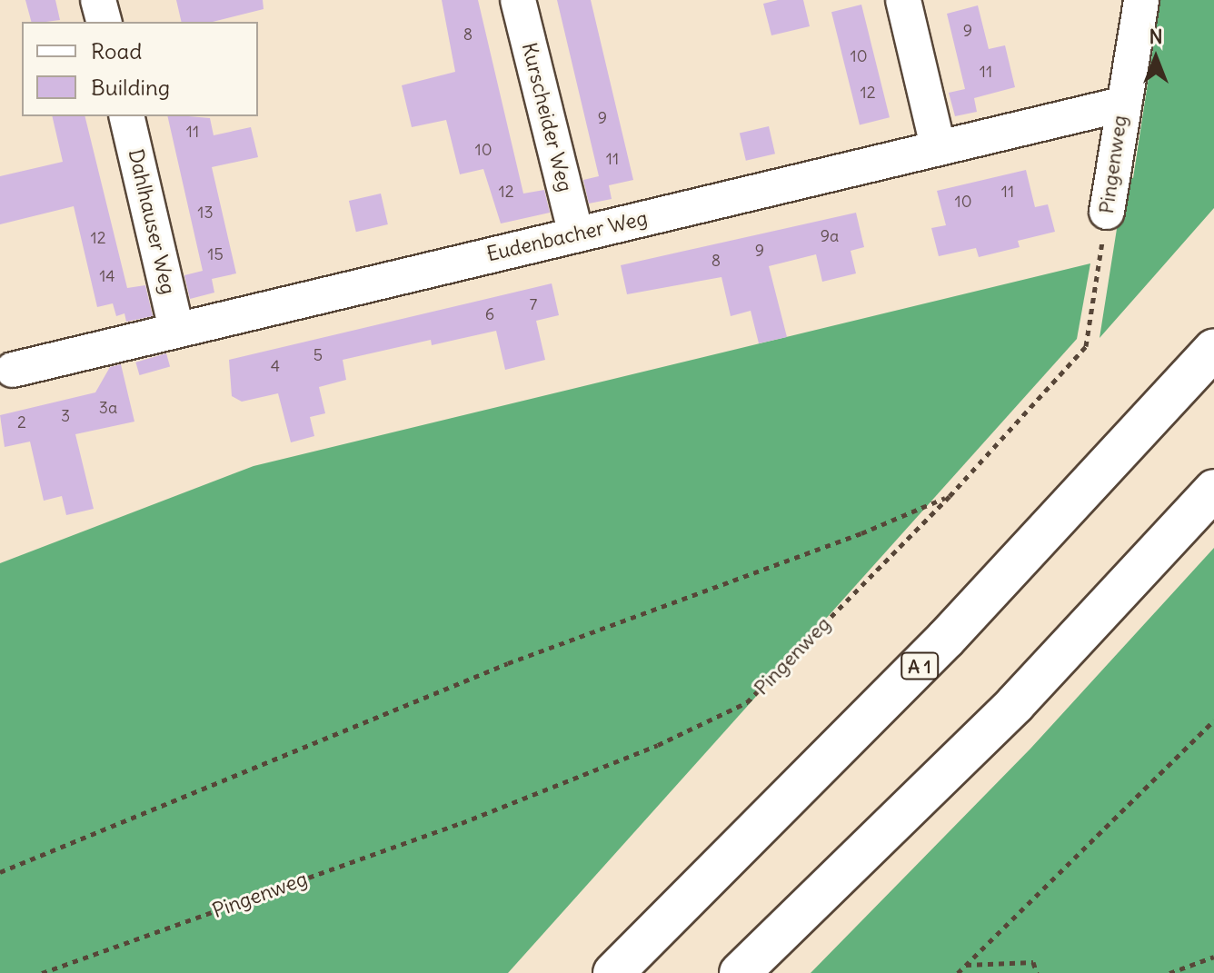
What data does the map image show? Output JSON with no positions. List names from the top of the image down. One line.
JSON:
{"streets":{"highway":["A 1"],"street":["Kurscheider Weg","Pingenweg","Dahlhauser Weg","Eudenbacher Weg"]},"crossings":[["Kurscheider Weg","Eudenbacher Weg"],["Pingenweg","Eudenbacher Weg"],["Dahlhauser Weg","Eudenbacher Weg"]],"house_numbers":["9","8","10","11","12","9","11","10","11","12","11","10","13","9a","12","9","15","8","14","7","6","5","4","3a","3","2"],"legend":["Road","Building"],"north":"top"}
